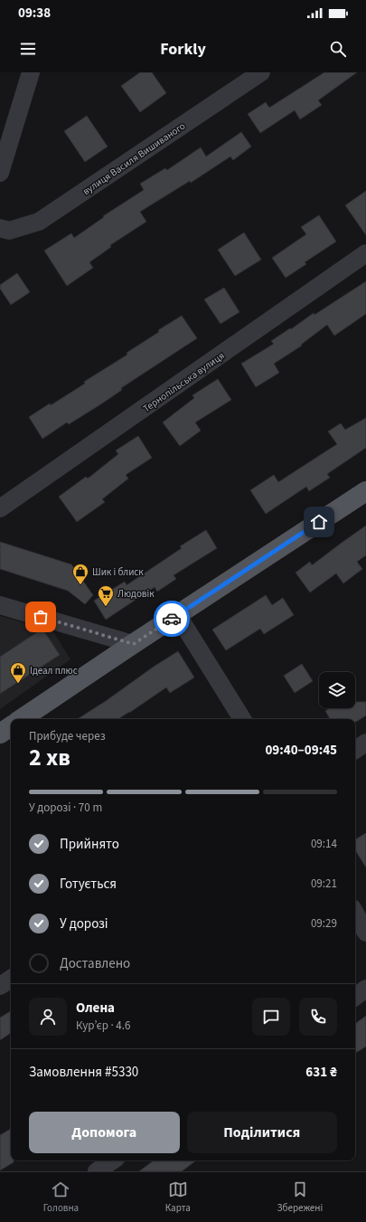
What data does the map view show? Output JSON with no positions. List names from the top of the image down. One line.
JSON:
{"streets":{"street":["вулиця Василя Вишиваного","Тернопільська вулиця"]},"places":{"shop":["Шик і блиск","Ідеал плюс"],"supermarket":["Людовік"]},"page":{"status":"09:38","header":"Forkly","heading":["2 хв","Прибуде через","09:40–09:45"],"panel":["Олена","Кур’єр · 4.6","Замовлення #5330","631 ₴"],"bar":"У дорозі · 70 m","list":[["Прийнято","09:14"],["Готується","09:21"],["У дорозі","09:29"],"Доставлено"],"buttons":["Допомога","Поділитися"],"tabs":["Головна","Карта","Збережені"]}}
